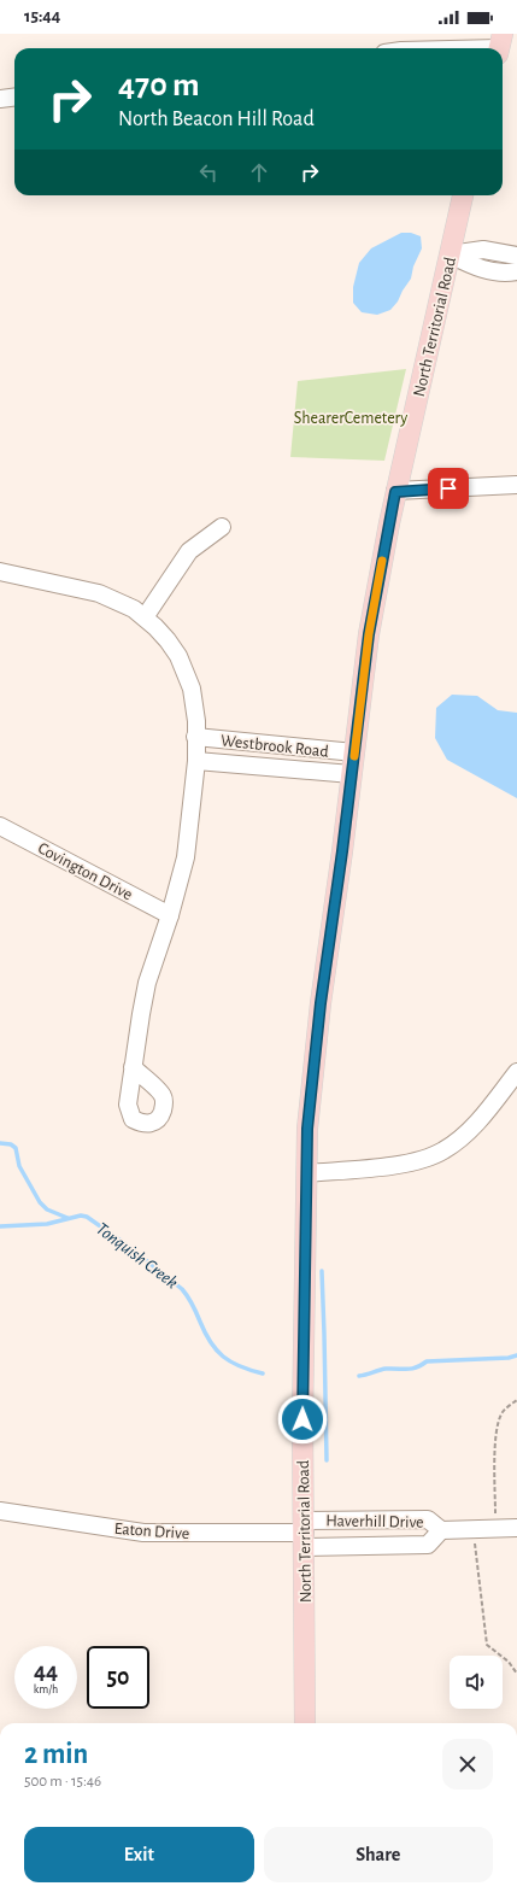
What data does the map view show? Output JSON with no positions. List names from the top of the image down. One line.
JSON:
{"streets":{"main road":["North Territorial Road"],"street":["Westbrook Road","Covington Drive","Haverhill Drive","Eaton Drive"]},"crossings":[["North Territorial Road","Westbrook Road"],["North Territorial Road","Haverhill Drive"],["North Territorial Road","Eaton Drive"],["Westbrook Road","Covington Drive"],["Haverhill Drive","Eaton Drive"]],"water":["Tonquish Creek"],"parks":["ShearerCemetery"],"page":{"status":"15:44","turn":["470 m","North Beacon Hill Road"],"speed":"44 km/h","limit":"50","heading":["2 min","500 m · 15:46"],"buttons":["Exit","Share"]}}
